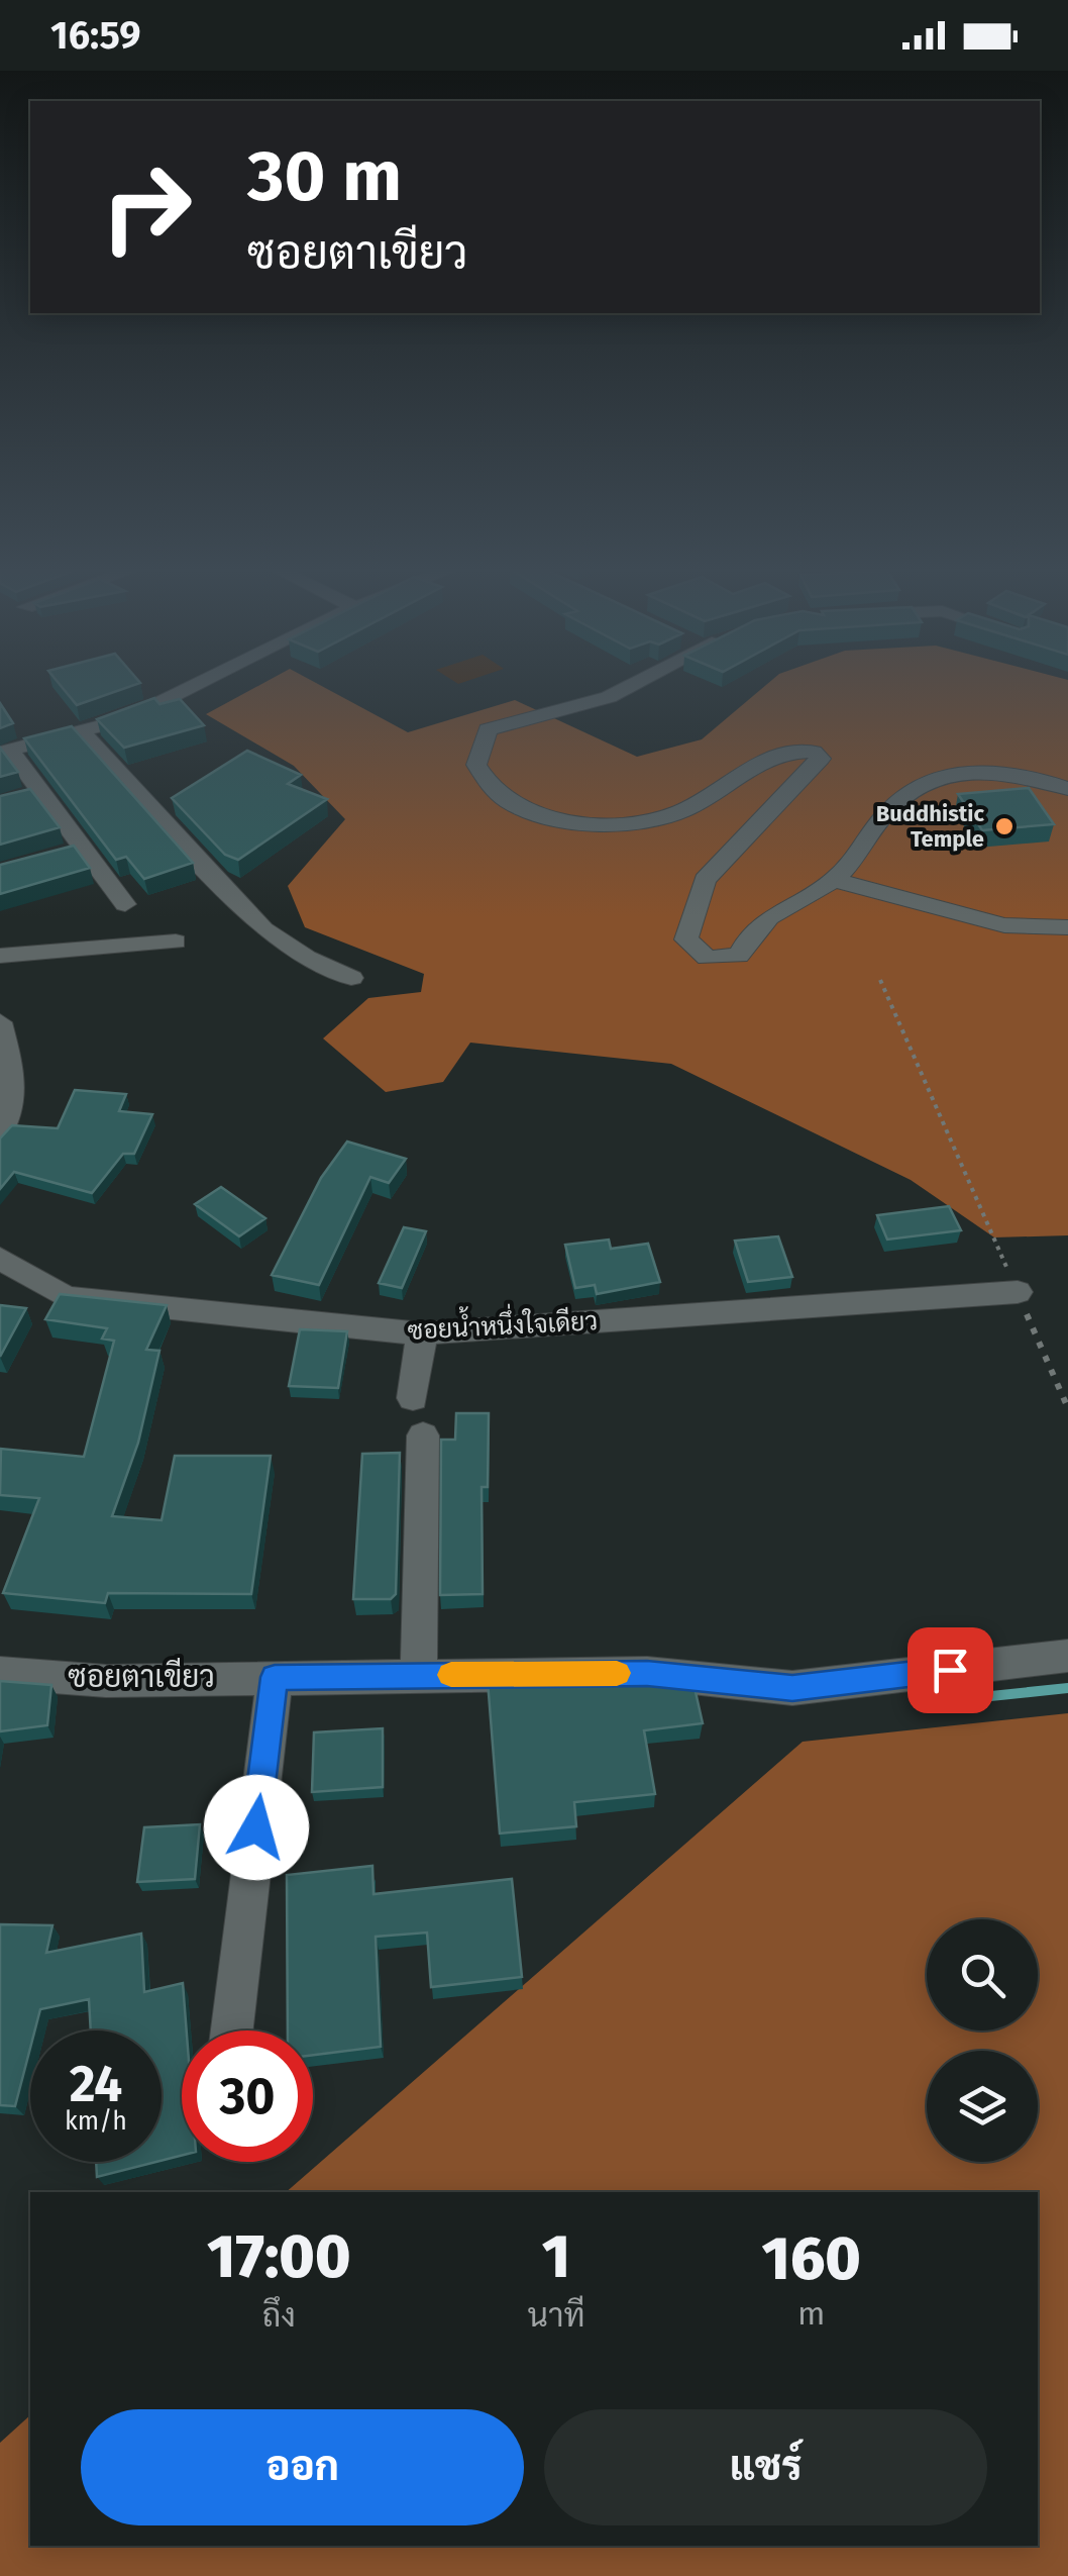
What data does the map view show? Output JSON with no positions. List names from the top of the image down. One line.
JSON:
{"streets":{"street":["ซอยน้ำหนึ่งใจเดียว","ซอยตาเขียว"]},"places":["Buddhistic Temple"],"page":{"status":"16:59","turn":["30 m","ซอยตาเขียว"],"speed":"24 km/h","limit":"30","eta":["17:00","ถึง","1","นาที","160","m"],"buttons":["ออก","แชร์"]}}
